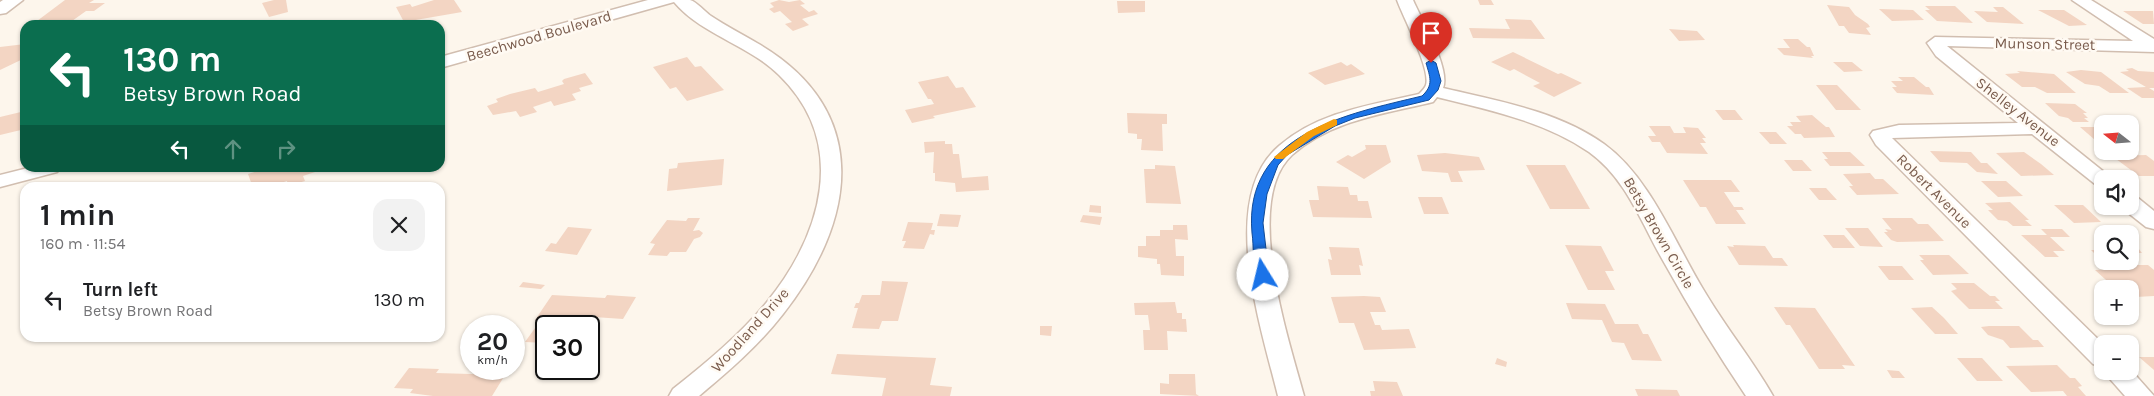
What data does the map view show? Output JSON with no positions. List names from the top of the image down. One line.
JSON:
{"streets":{"street":["Beechwood Boulevard","Munson Street","Shelley Avenue","Robert Avenue","Betsy Brown Circle","Woodland Drive"]},"crossings":[["Munson Street","Shelley Avenue"],["Shelley Avenue","Robert Avenue"]],"north":"left","page":{"turn":["130 m","Betsy Brown Road"],"map_buttons":["+","−"],"heading":["1 min","160 m · 11:54"],"list":[{"name":"Turn left","note":"Betsy Brown Road","value":"130 m"}],"speed":"20 km/h","limit":"30"}}
